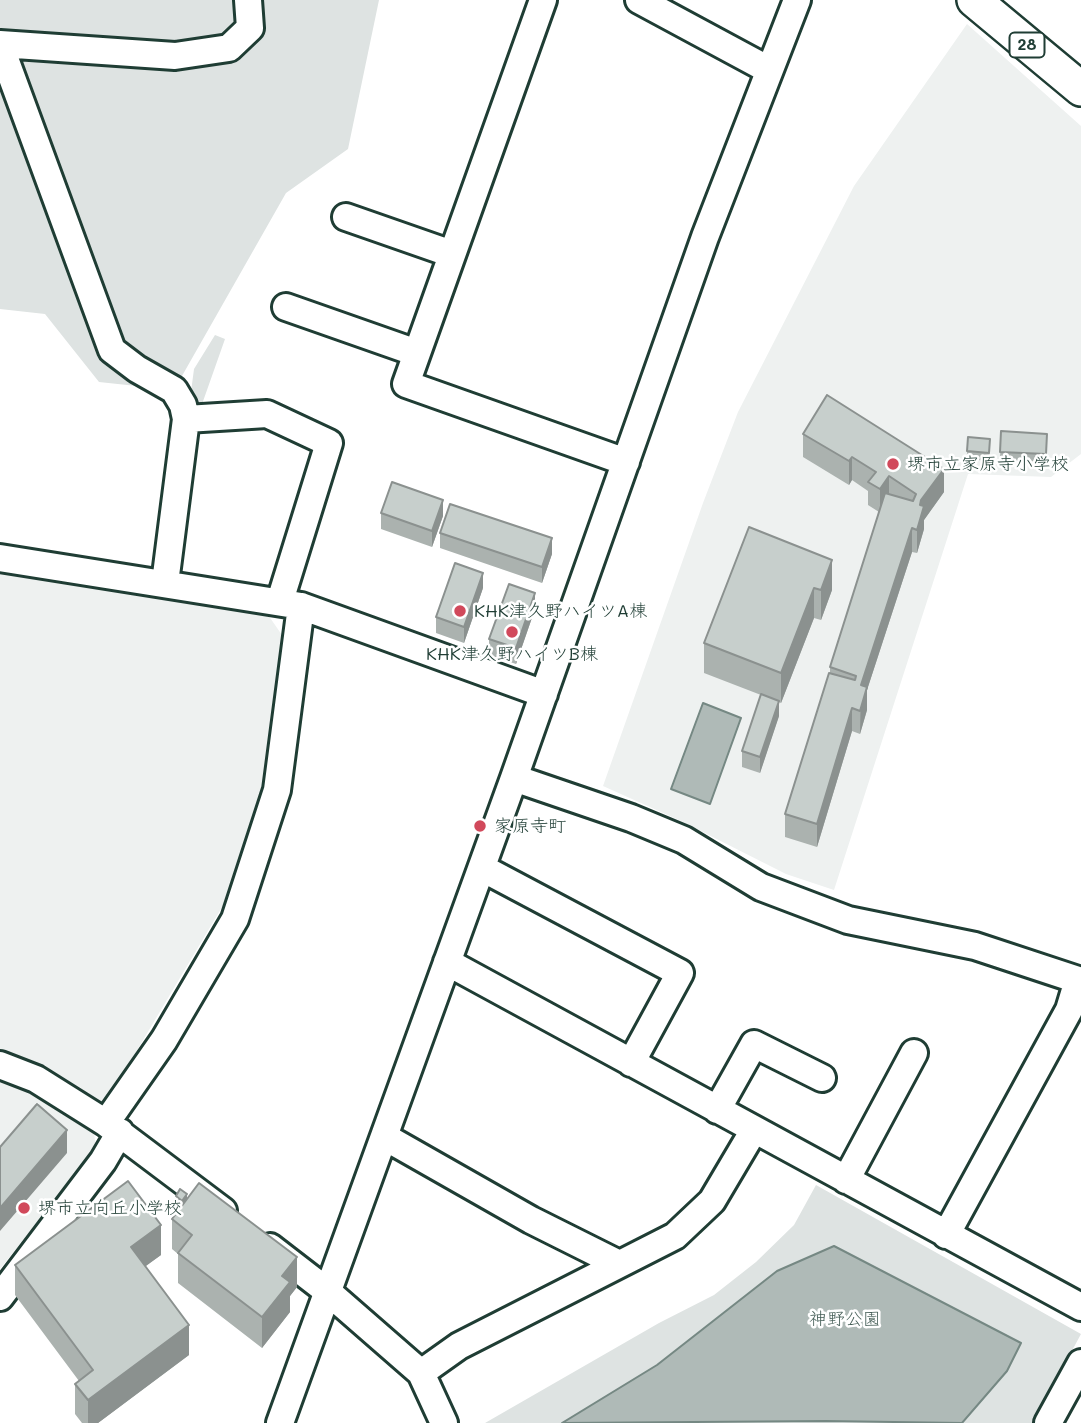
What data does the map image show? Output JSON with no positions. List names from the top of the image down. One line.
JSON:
{"streets":{"main road":["28"]},"parks":["神野公園"],"places":["堺市立家原寺小学校","KHK津久野ハイツA棟","KHK津久野ハイツB棟","家原寺町","堺市立向丘小学校"]}
